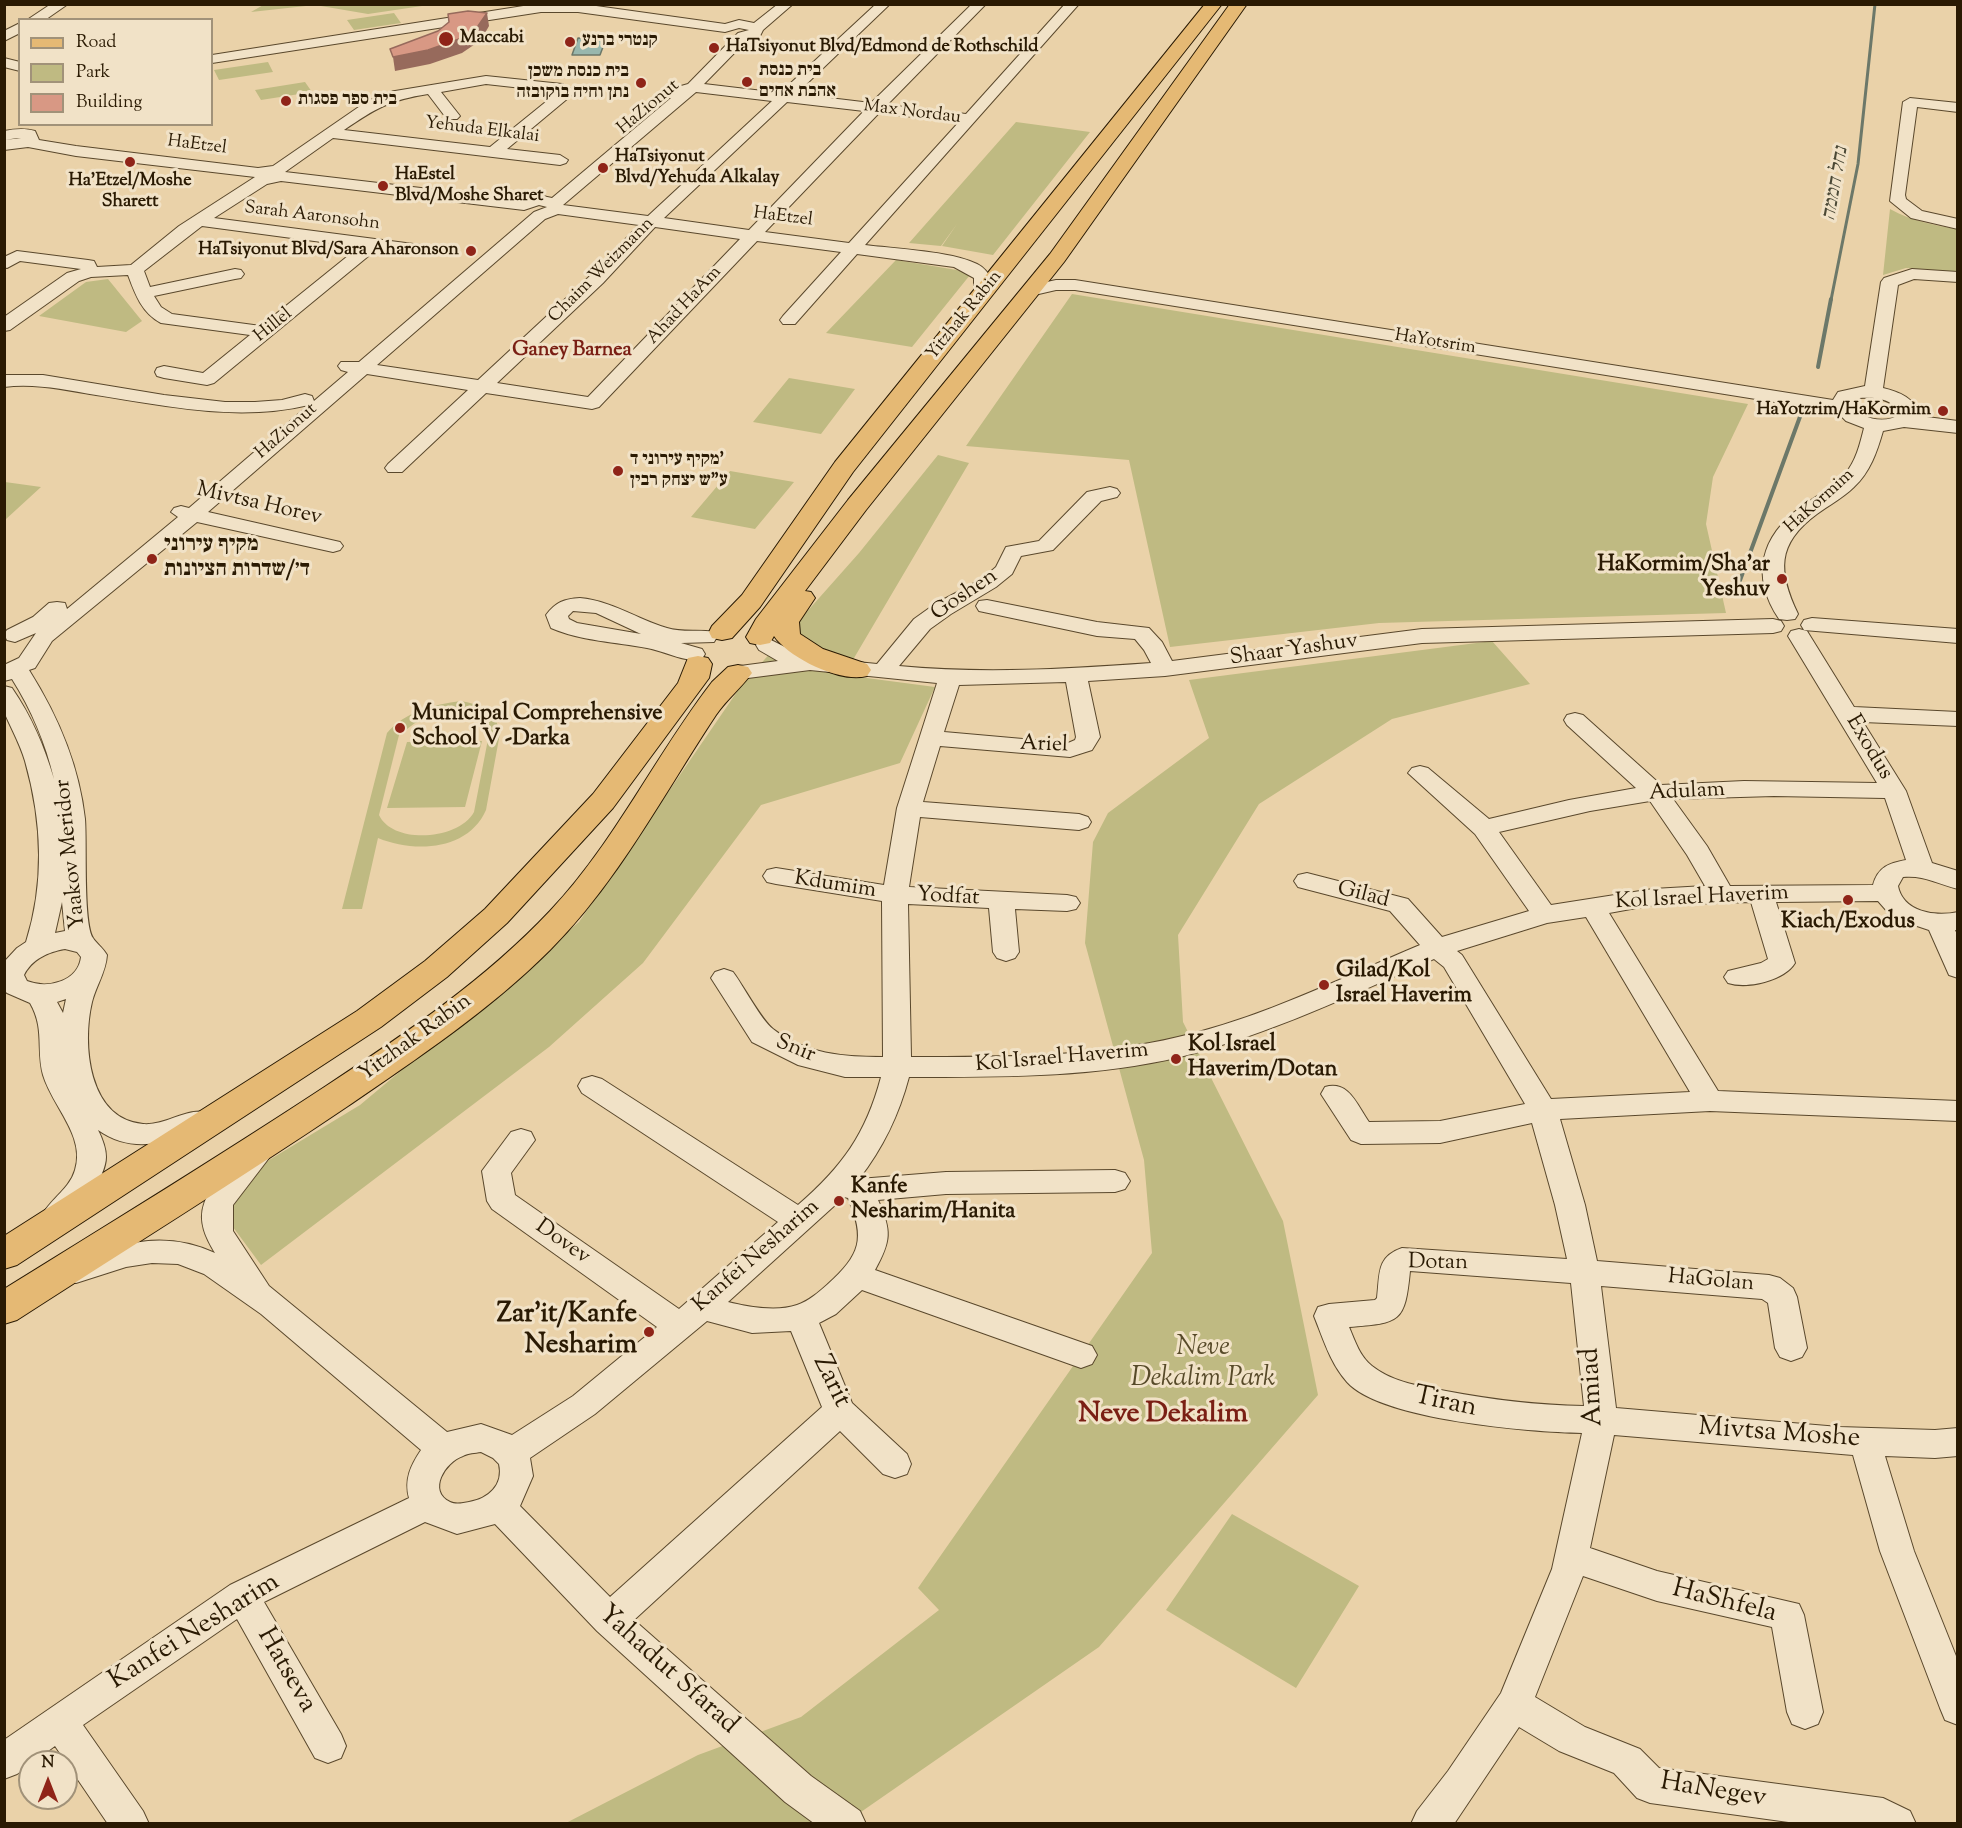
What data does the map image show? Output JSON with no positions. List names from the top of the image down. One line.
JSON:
{"streets":{"main road":["Yitzhak Rabin"],"street":["HaZionut","Max Nordau","Yehuda Elkalai","HaEtzel","Sarah Aaronsohn","Chaim Weizmann","Ahad HaAm","Hillel","HaYotsrim","HaKormim","Mivtsa Horev","Goshen","Shaar Yashuv","Ariel","Exodus","Adulam","Yaakov Meridor","Kdumim","Gilad","Yodfat","Kol Israel Haverim","Snir","Dovev","Kanfei Nesharim","Dotan","HaGolan","Zarit","Amiad","Tiran","Mivtsa Moshe","HaShfela","Hatseva","Yahadut Sfarad","HaNegev"]},"crossings":[["HaZionut","Max Nordau"],["HaZionut","HaEtzel"],["HaZionut","Ahad HaAm"],["HaZionut","Mivtsa Horev"],["HaZionut","Yaakov Meridor"],["Max Nordau","HaEtzel"],["Max Nordau","Chaim Weizmann"],["Max Nordau","Ahad HaAm"],["HaEtzel","Chaim Weizmann"],["HaEtzel","Ahad HaAm"],["HaEtzel","Yitzhak Rabin"],["Sarah Aaronsohn","Hillel"],["Chaim Weizmann","Ahad HaAm"],["Yitzhak Rabin","HaYotsrim"],["Yitzhak Rabin","Shaar Yashuv"],["HaKormim","Shaar Yashuv"],["Goshen","Shaar Yashuv"],["Shaar Yashuv","Ariel"],["Shaar Yashuv","Kanfei Nesharim"],["Ariel","Kanfei Nesharim"],["Exodus","Adulam"],["Kdumim","Yodfat"],["Kdumim","Kanfei Nesharim"],["Gilad","Kol Israel Haverim"],["Gilad","Amiad"],["Yodfat","Kanfei Nesharim"],["Kol Israel Haverim","Snir"],["Kol Israel Haverim","Kanfei Nesharim"],["Kol Israel Haverim","Amiad"],["Snir","Kanfei Nesharim"],["Dovev","Kanfei Nesharim"],["Kanfei Nesharim","Hatseva"],["Kanfei Nesharim","Yahadut Sfarad"],["Dotan","HaGolan"],["Dotan","Amiad"],["Dotan","Tiran"],["HaGolan","Amiad"],["Amiad","Tiran"],["Amiad","Mivtsa Moshe"],["Amiad","HaShfela"],["Amiad","HaNegev"],["Tiran","Mivtsa Moshe"]],"districts":["Ganey Barnea","Neve Dekalim"],"water":["נחל חממה"],"parks":["Neve Dekalim Park"],"places":["Maccabi","קנטרי ברנע","HaTsiyonut Blvd/Edmond de Rothschild","בית כנסת אהבת אחים","בית כנסת משכן נתן וחיה בוקובזה","בית ספר פסגות","Ha'Etzel/Moshe Sharett","HaTsiyonut Blvd/Yehuda Alkalay","HaEstel Blvd/Moshe Sharet","HaTsiyonut Blvd/Sara Aharonson","HaYotzrim/HaKormim","מקיף עירוני ד' ע\"ש יצחק רבין","מקיף עירוני ד׳/שדרות הציונות","HaKormim/Sha'ar Yeshuv","Municipal Comprehensive School V -Darka","Kiach/Exodus","Gilad/Kol Israel Haverim","Kol Israel Haverim/Dotan","Kanfe Nesharim/Hanita","Zar'it/Kanfe Nesharim"],"legend":["Road","Park","Building"],"north":"top"}
